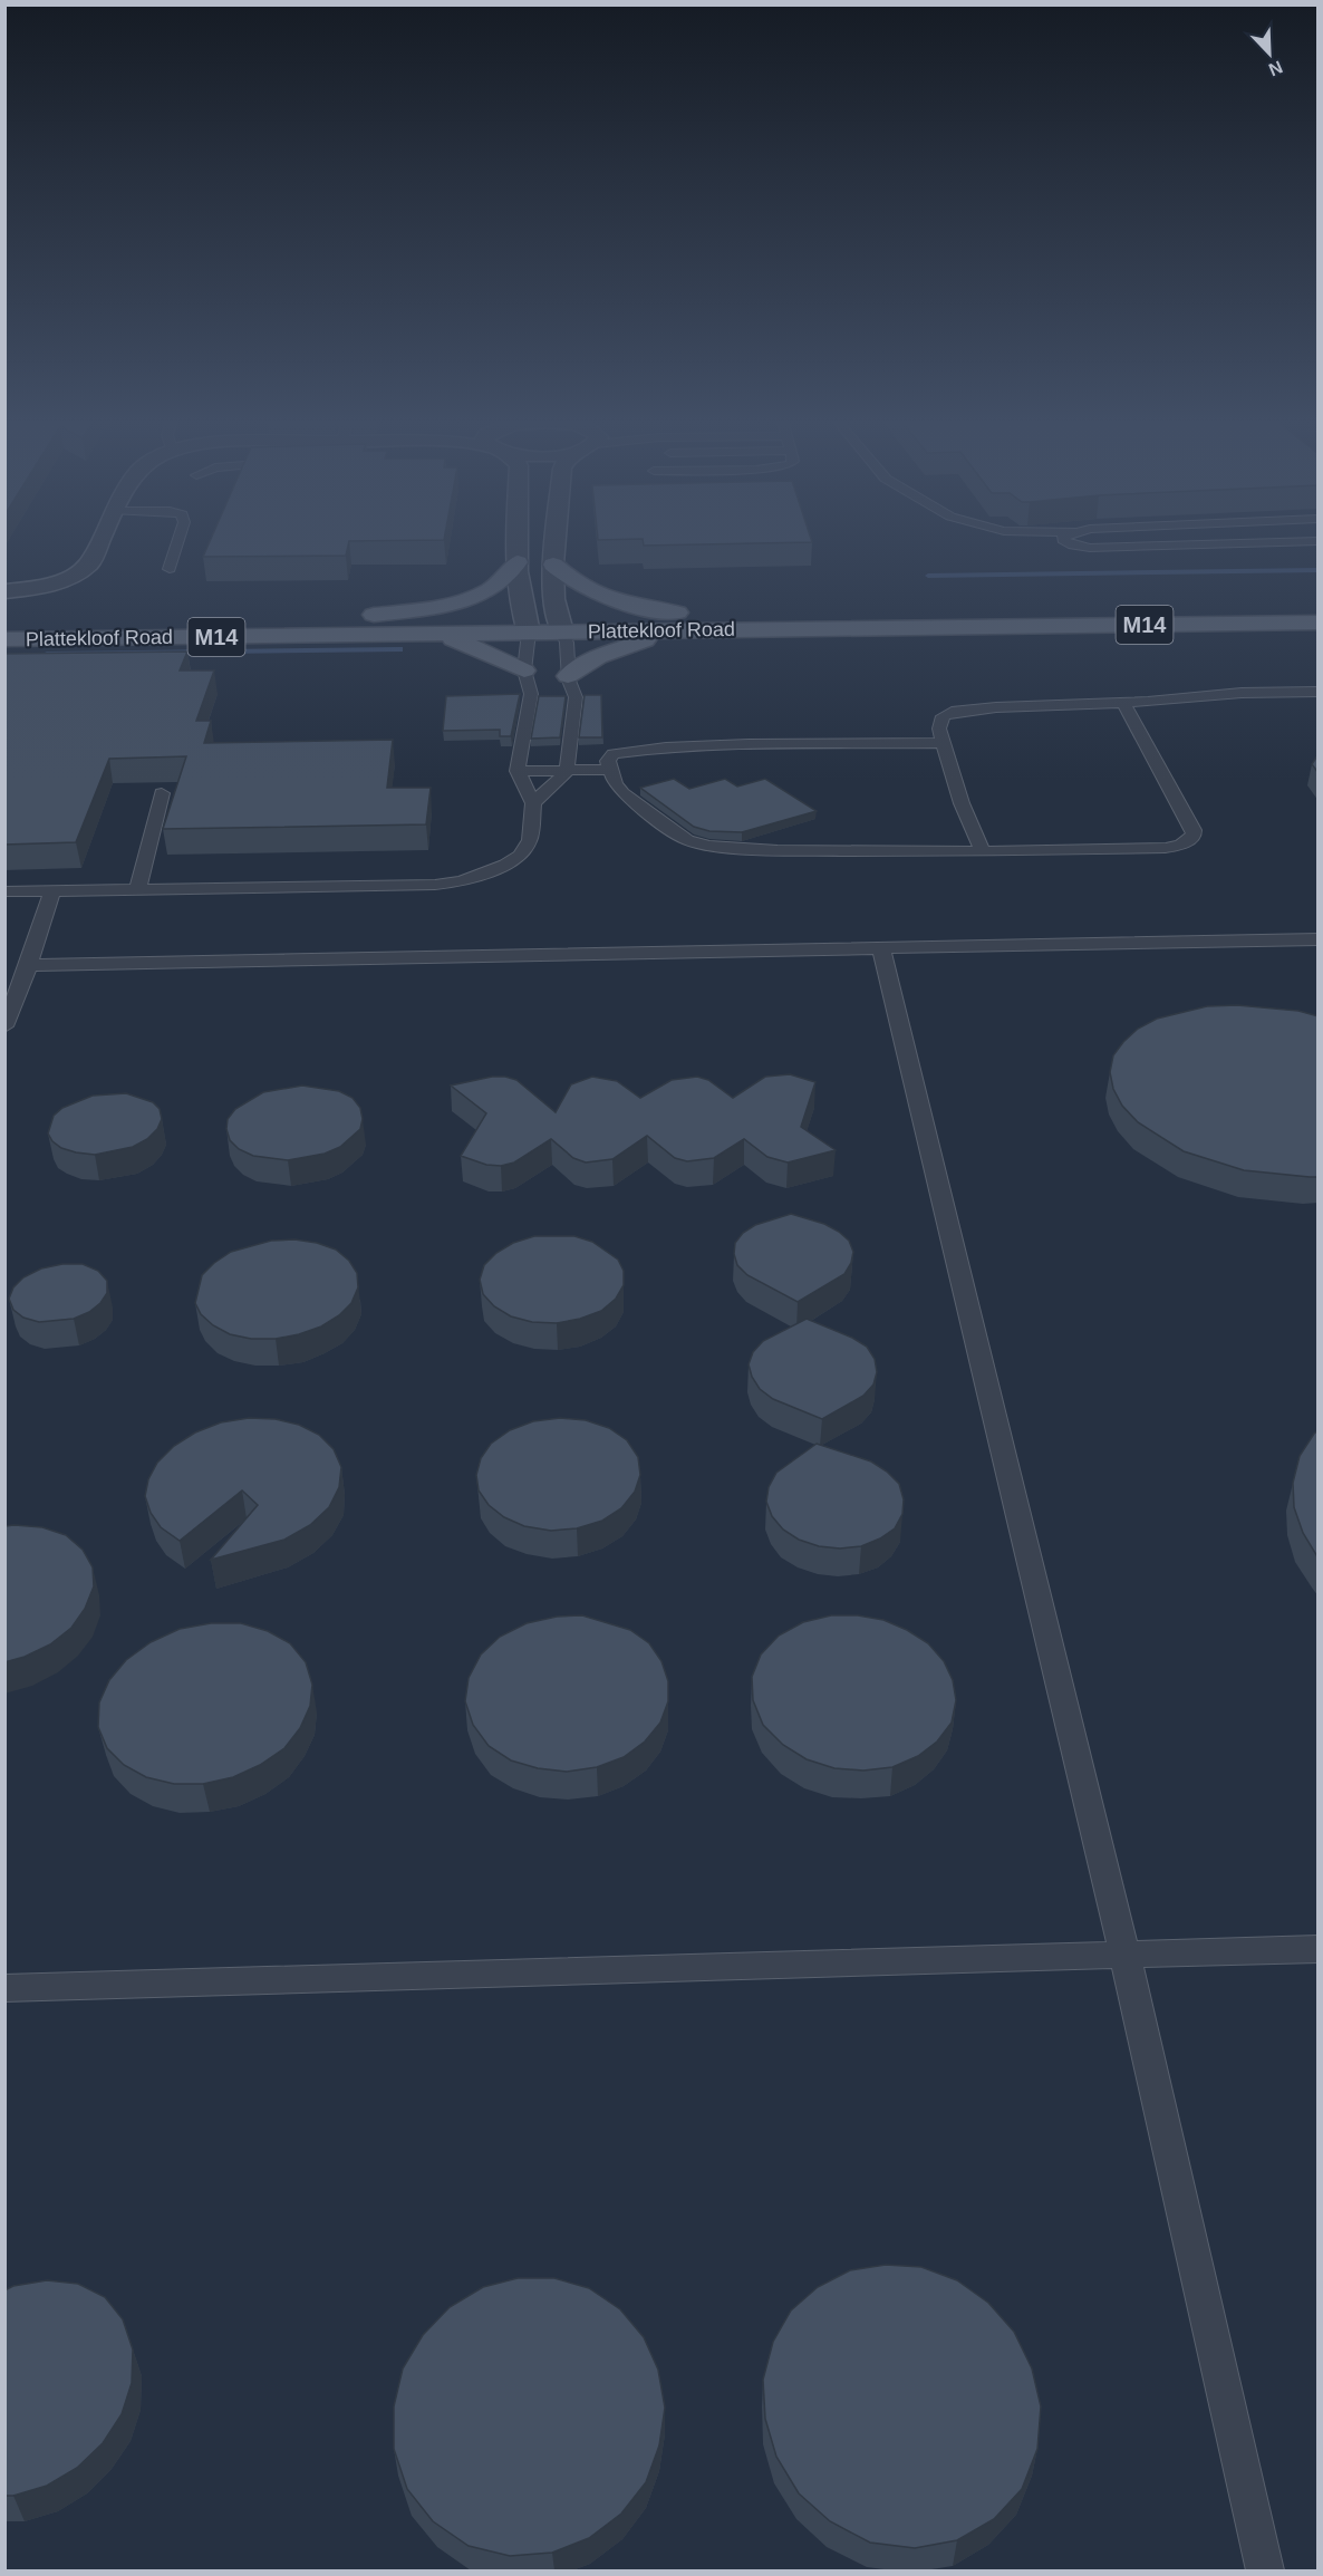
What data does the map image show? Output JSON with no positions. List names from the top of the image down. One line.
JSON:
{"streets":{"main road":["M14","Plattekloof Road"]},"north":"bottom right"}
